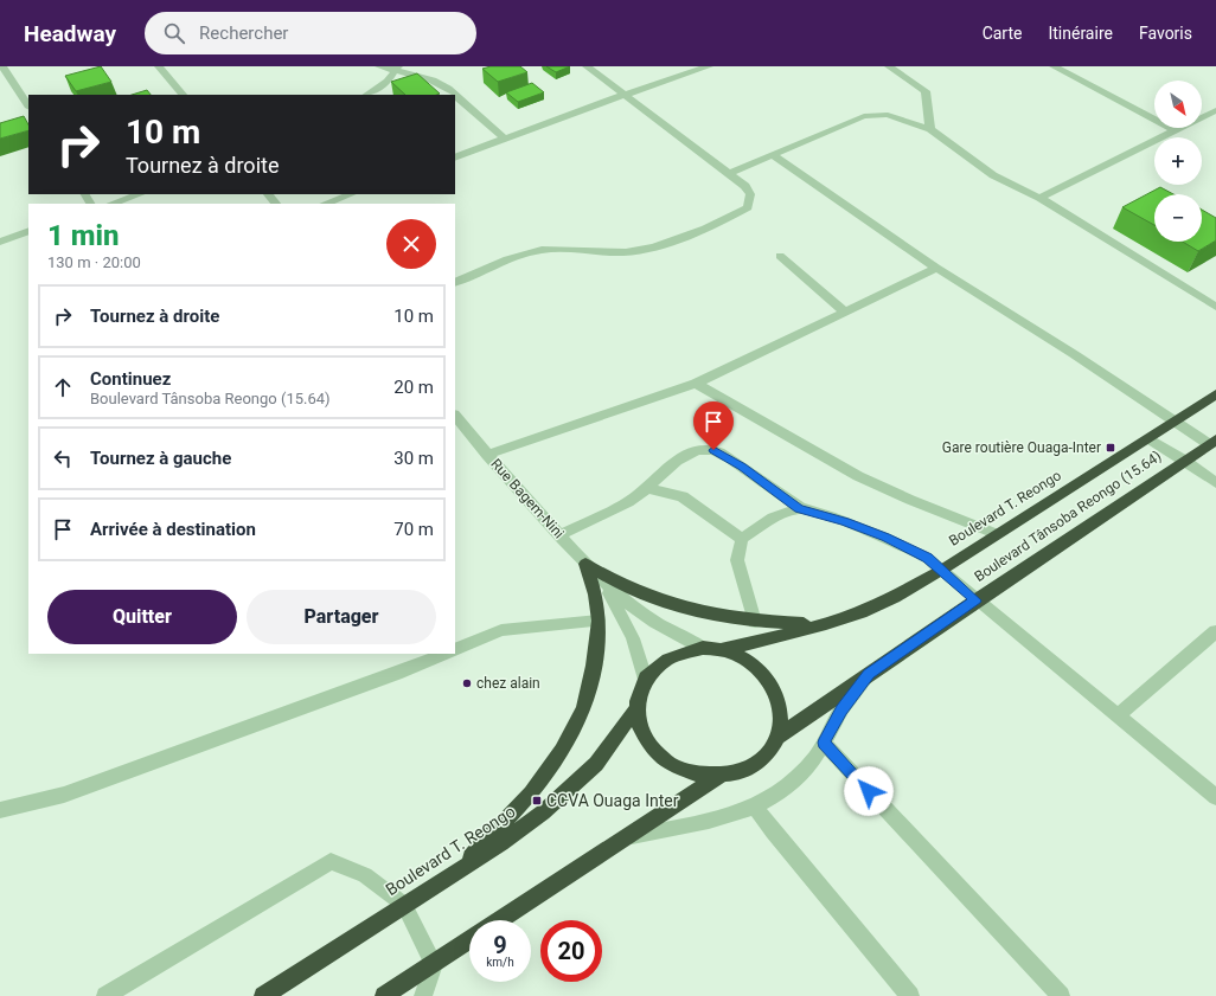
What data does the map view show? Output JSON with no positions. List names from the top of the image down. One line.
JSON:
{"streets":{"highway":["Boulevard T. Reongo","Boulevard Tânsoba Reongo (15.64)"],"street":["Rue Bagem-Nini"]},"crossings":[["Boulevard T. Reongo","Boulevard Tânsoba Reongo (15.64)"]],"places":{"transit":["Gare routière Ouaga-Inter","CCVA Ouaga Inter"],"other":["chez alain"]},"north":"bottom right","page":{"header":"Headway","search":"Rechercher","nav":["Carte","Itinéraire","Favoris"],"map_buttons":["+","−"],"turn":["10 m","Tournez à droite"],"heading":["1 min","130 m · 20:00"],"list":[{"name":"Tournez à droite","value":"10 m"},{"name":"Continuez","note":"Boulevard Tânsoba Reongo (15.64)","value":"20 m"},{"name":"Tournez à gauche","value":"30 m"},{"name":"Arrivée à destination","value":"70 m"}],"buttons":["Quitter","Partager"],"speed":"9 km/h","limit":"20"}}
